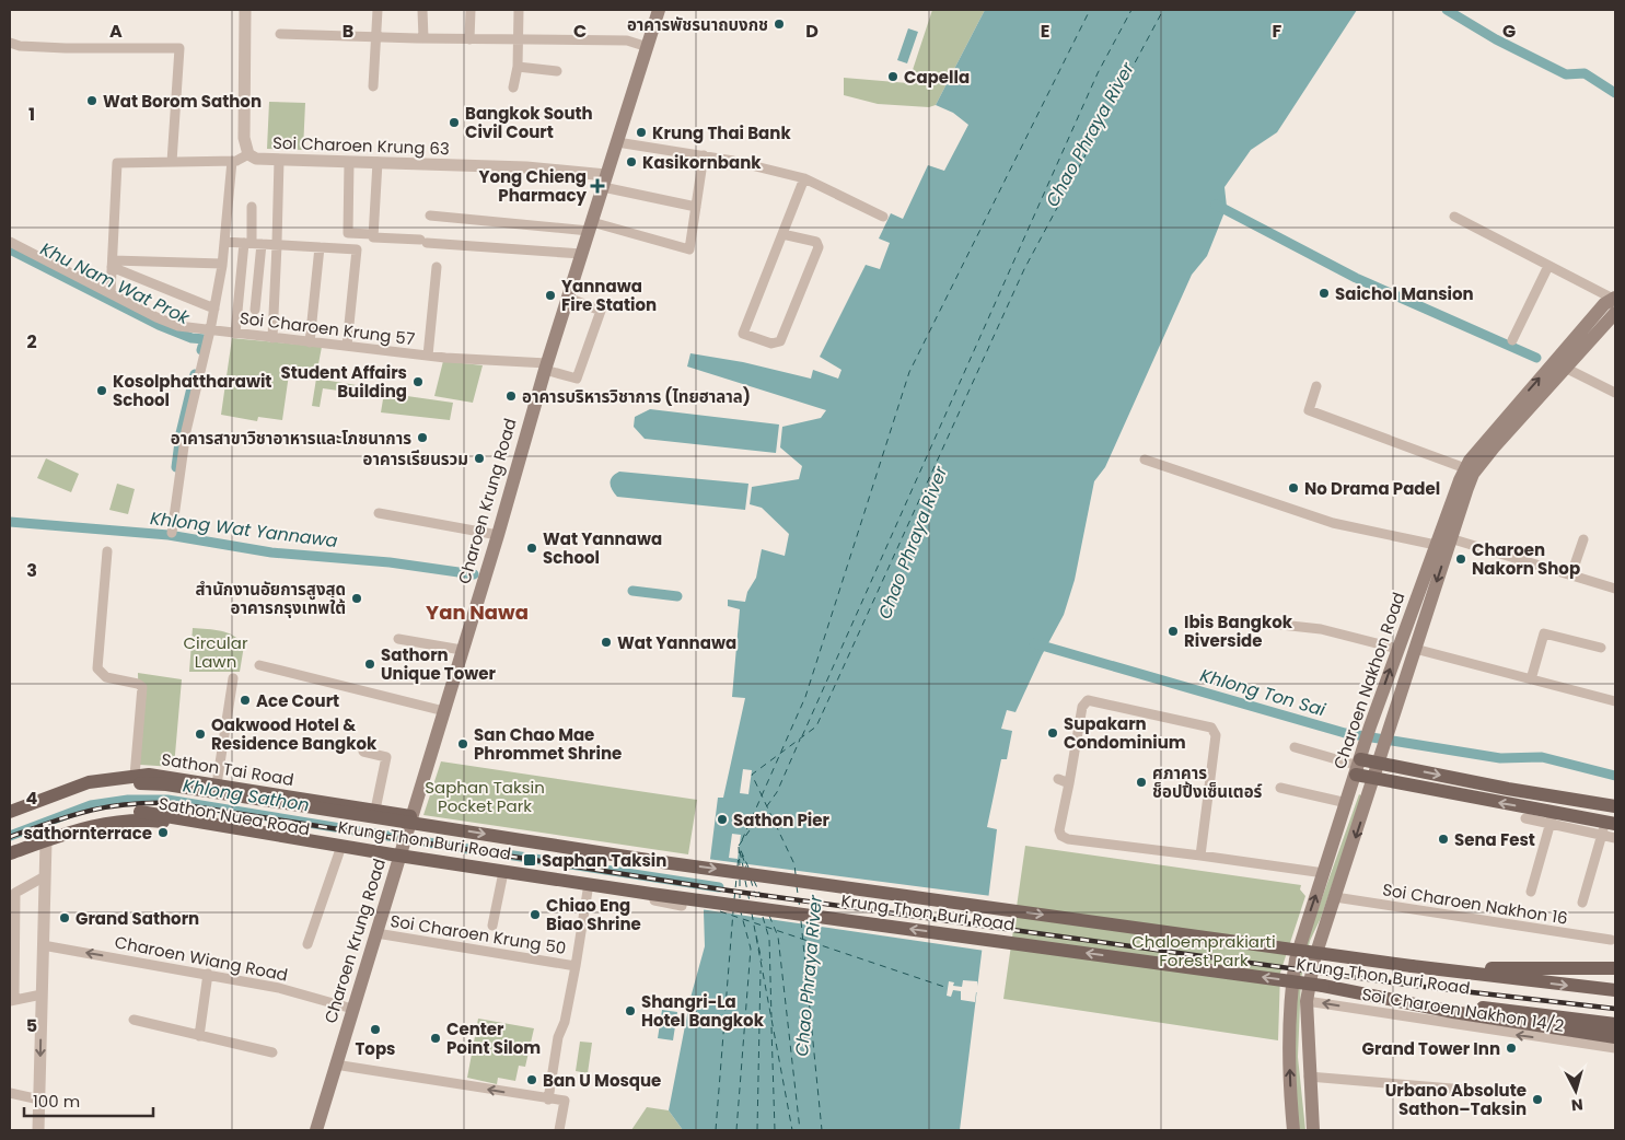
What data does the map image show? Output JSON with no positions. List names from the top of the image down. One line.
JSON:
{"streets":{"main road":["Charoen Krung Road","Charoen Nakhon Road","Sathon Tai Road","Sathon Nuea Road","Krung Thon Buri Road"],"street":["Soi Charoen Krung 63","Soi Charoen Krung 57","Soi Charoen Nakhon 16","Soi Charoen Krung 50","Charoen Wiang Road","Soi Charoen Nakhon 14/2"]},"crossings":[["Soi Charoen Krung 63","Charoen Krung Road"],["Soi Charoen Krung 57","Charoen Krung Road"],["Charoen Krung Road","Sathon Tai Road"],["Charoen Krung Road","Sathon Nuea Road"],["Charoen Krung Road","Soi Charoen Krung 50"],["Charoen Krung Road","Charoen Wiang Road"],["Charoen Nakhon Road","Soi Charoen Nakhon 16"],["Charoen Nakhon Road","Soi Charoen Nakhon 14/2"],["Sathon Tai Road","Krung Thon Buri Road"],["Sathon Nuea Road","Krung Thon Buri Road"]],"districts":["Yan Nawa"],"water":["Chao Phraya River","Khu Nam Wat Prok","Khlong Wat Yannawa","Khlong Ton Sai","Khlong Sathon"],"parks":["Circular Lawn","Saphan Taksin Pocket Park","Chaloemprakiarti Forest Park"],"places":{"other":["อาคารพัชรนาถบงกช","Capella","Wat Borom Sathon","Bangkok South Civil Court","Krung Thai Bank","Kasikornbank","Saichol Mansion","Yannawa Fire Station","Student Affairs Building","Kosolphattharawit School","อาคารบริหารวิชาการ (ไทยฮาลาล)","อาคารสาขาวิชาอาหารและโภชนาการ","อาคารเรียนรวม","No Drama Padel","Wat Yannawa School","Charoen Nakorn Shop","สำนักงานอัยการสูงสุด อาคารกรุงเทพใต้","Ibis Bangkok Riverside","Wat Yannawa","Sathorn Unique Tower","Ace Court","Supakarn Condominium","Oakwood Hotel & Residence Bangkok","San Chao Mae Phrommet Shrine","ศุภาคาร ช็อปปิ้งเซ็นเตอร์","Sathon Pier","sathornterrace","Sena Fest","Chiao Eng Biao Shrine","Grand Sathorn","Shangri-La Hotel Bangkok","Tops","Center Point Silom","Grand Tower Inn","Ban U Mosque","Urbano Absolute Sathon–Taksin"],"health":["Yong Chieng Pharmacy"],"transit":["Saphan Taksin"]},"scale_bar":"100 m","north":"bottom","grid":{"columns":["A","B","C","D","E","F","G"],"rows":["1","2","3","4","5"]}}
